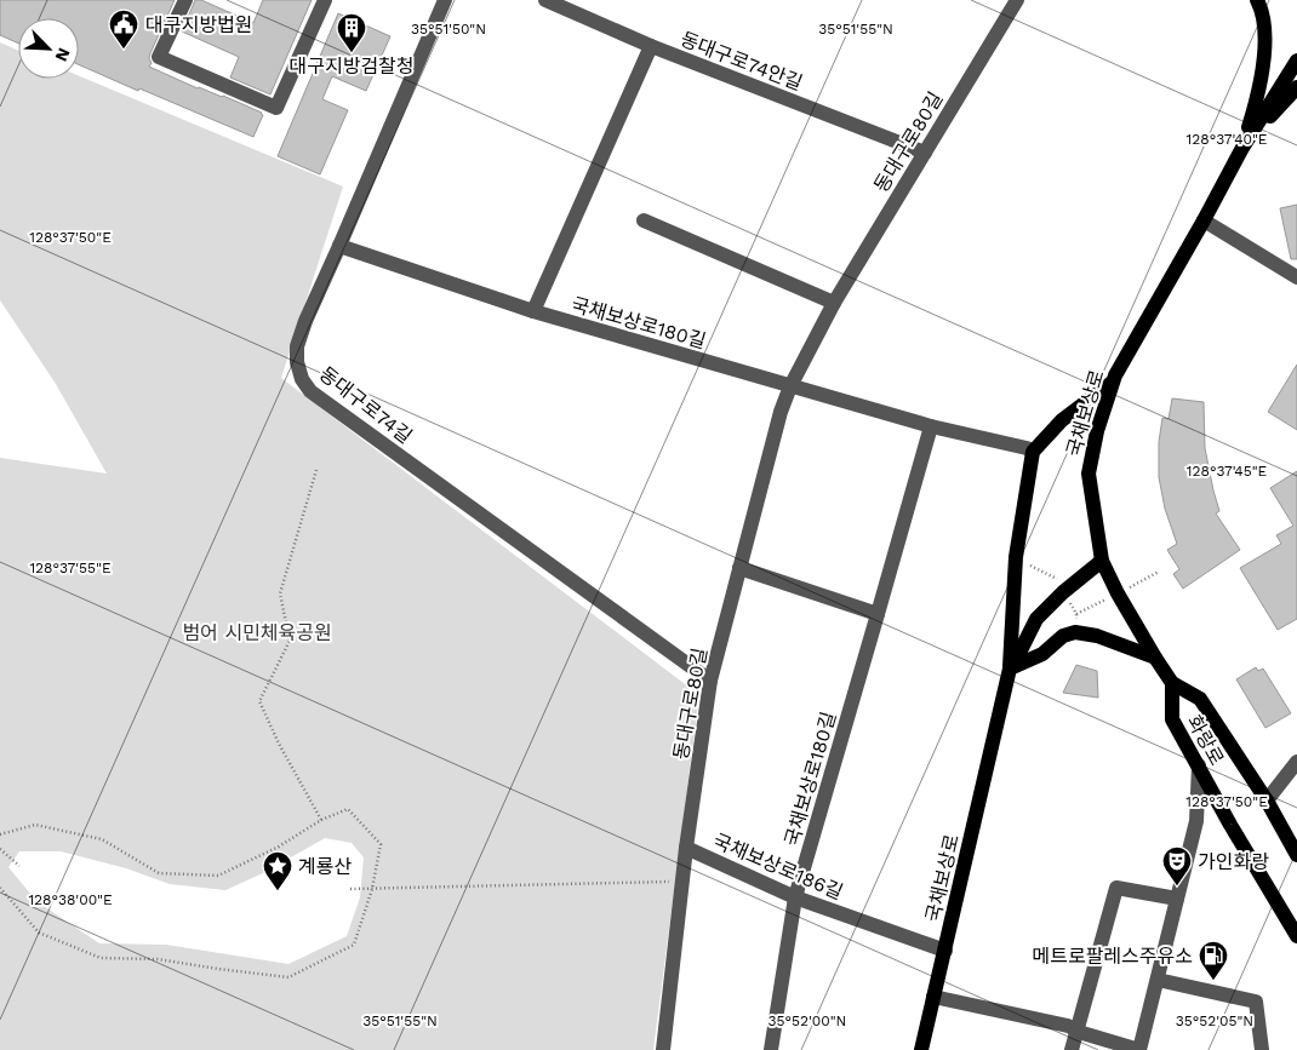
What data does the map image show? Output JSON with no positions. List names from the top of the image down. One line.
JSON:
{"streets":{"main road":["국채보상로","화랑로"],"street":["동대구로74안길","동대구로80길","국채보상로180길","동대구로74길","국채보상로186길"]},"crossings":[["동대구로74안길","동대구로80길"],["동대구로80길","국채보상로180길"],["동대구로80길","동대구로74길"],["동대구로80길","국채보상로186길"],["국채보상로180길","동대구로74길"],["국채보상로180길","국채보상로186길"],["국채보상로","화랑로"],["국채보상로","국채보상로186길"]],"parks":["범어 시민체육공원"],"places":{"public building":["대구지방법원"],"building":["대구지방검찰청"],"theatre":["가인화랑"],"place":["계룡산"],"fuel station":["메트로팔레스주유소"]},"north":"bottom right","coordinates":["35°51'50\"N","35°51'55\"N","128°37'40\"E","128°37'50\"E","128°37'45\"E","128°37'55\"E","128°38'00\"E","35°52'00\"N","35°52'05\"N"]}
